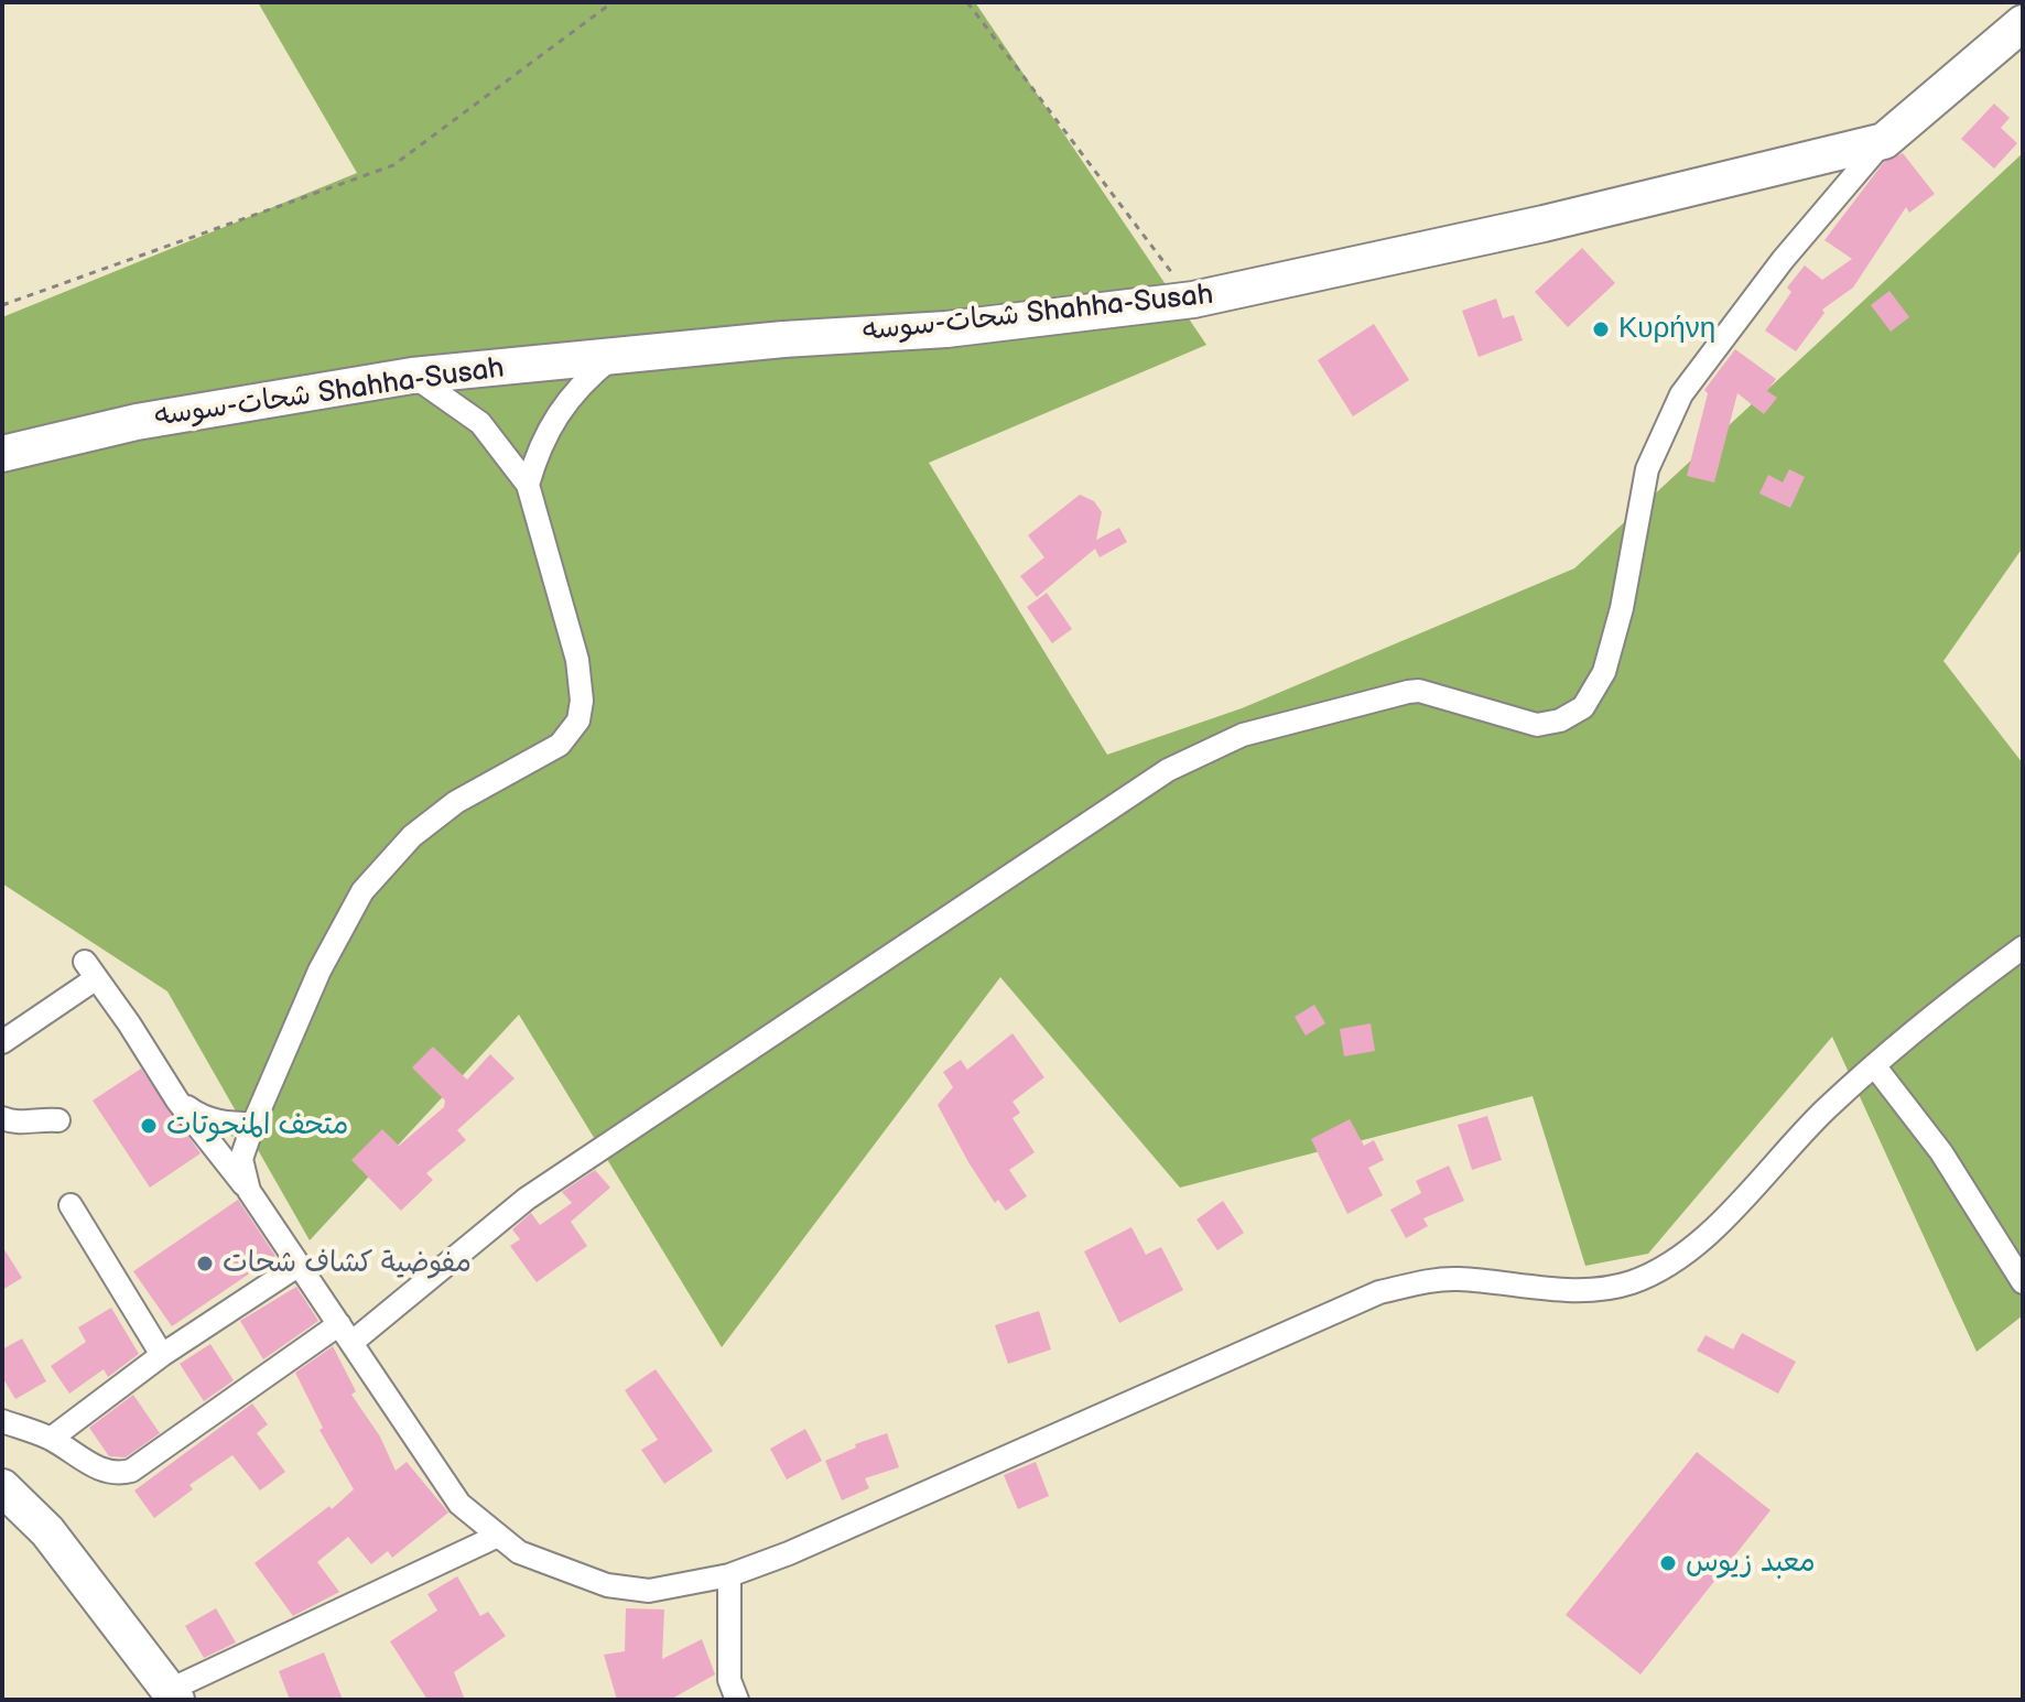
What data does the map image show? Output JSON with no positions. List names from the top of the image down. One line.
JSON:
{"streets":{"main road":["شحات-سوسه Shahha-Susah"]},"places":["Κυρήνη","متحف المنحوتات","مفوضية كشاف شحات","معبد زيوس"]}
